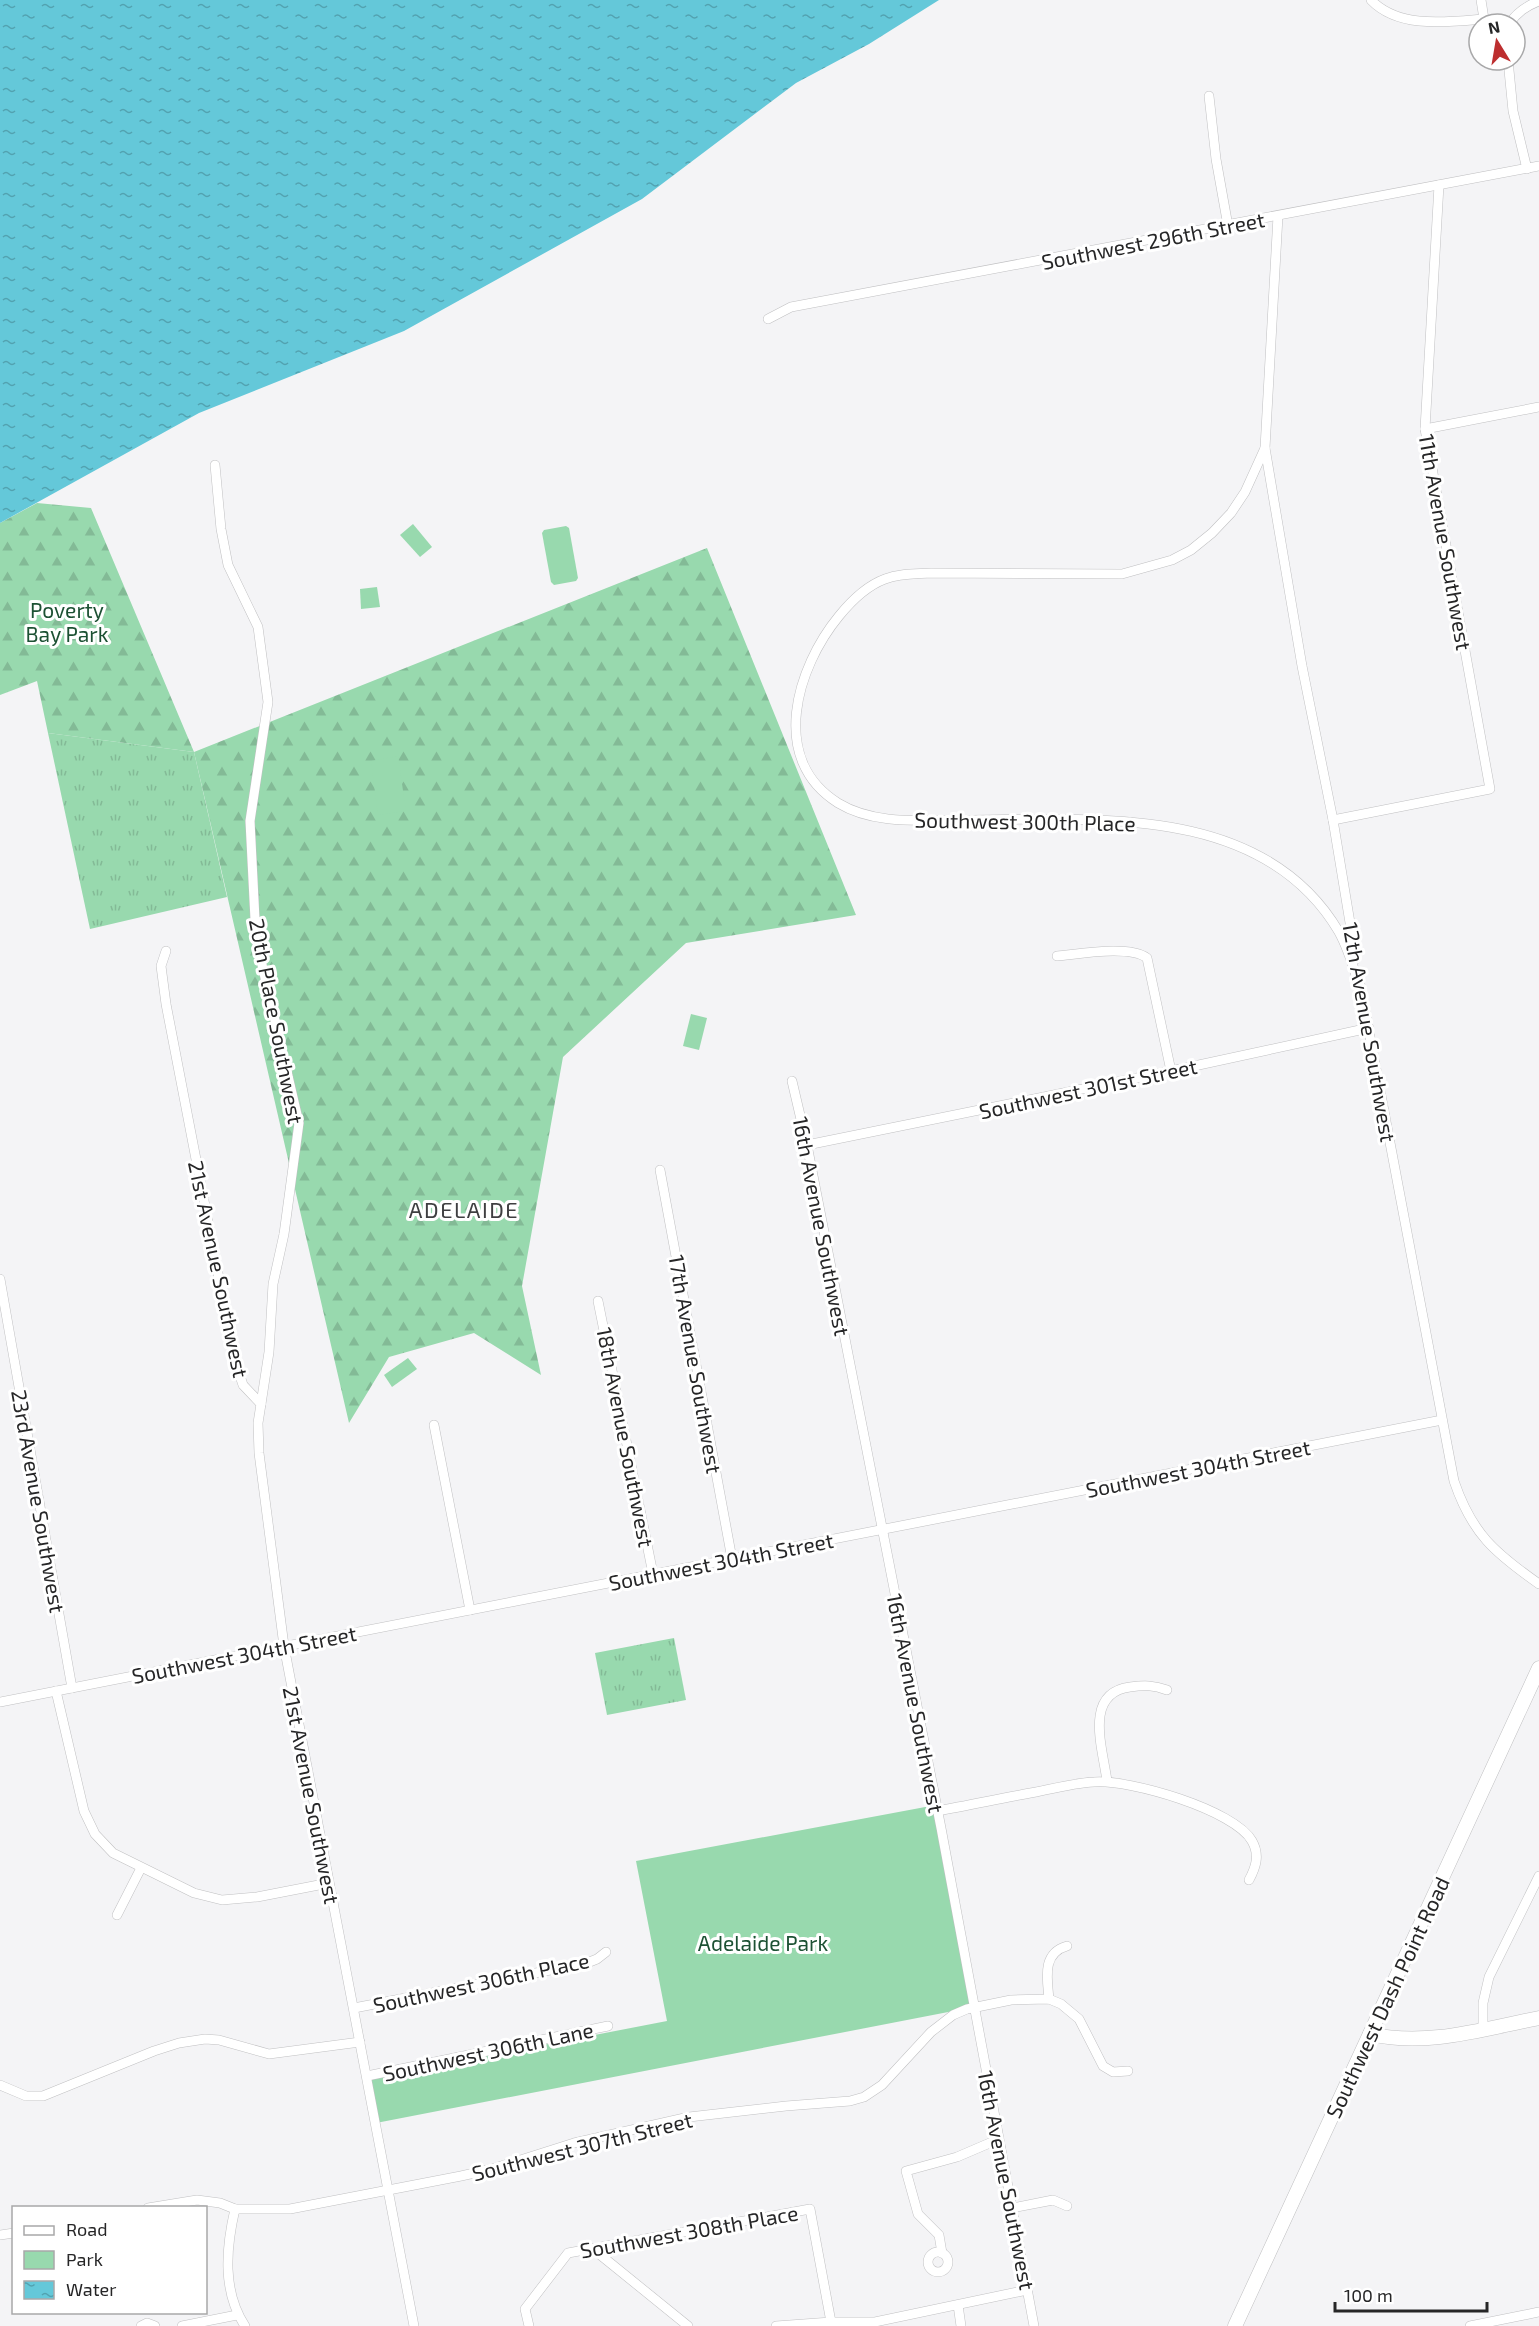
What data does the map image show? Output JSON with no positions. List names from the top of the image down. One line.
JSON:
{"streets":{"main road":["Southwest Dash Point Road"],"street":["Southwest 296th Street","11th Avenue Southwest","Southwest 300th Place","20th Place Southwest","12th Avenue Southwest","Southwest 301st Street","16th Avenue Southwest","21st Avenue Southwest","17th Avenue Southwest","18th Avenue Southwest","Southwest 304th Street","23rd Avenue Southwest","Southwest 306th Place","Southwest 306th Lane","Southwest 307th Street","Southwest 308th Place"]},"crossings":[["Southwest 296th Street","11th Avenue Southwest"],["11th Avenue Southwest","12th Avenue Southwest"],["Southwest 300th Place","12th Avenue Southwest"],["20th Place Southwest","21st Avenue Southwest"],["12th Avenue Southwest","Southwest 301st Street"],["12th Avenue Southwest","Southwest 304th Street"],["Southwest 301st Street","16th Avenue Southwest"],["16th Avenue Southwest","Southwest 304th Street"],["16th Avenue Southwest","Southwest 307th Street"],["21st Avenue Southwest","Southwest 304th Street"],["21st Avenue Southwest","Southwest 306th Place"],["21st Avenue Southwest","Southwest 306th Lane"],["21st Avenue Southwest","Southwest 307th Street"],["17th Avenue Southwest","Southwest 304th Street"],["18th Avenue Southwest","Southwest 304th Street"],["Southwest 304th Street","23rd Avenue Southwest"]],"districts":["ADELAIDE"],"parks":["Poverty Bay Park","Adelaide Park"],"legend":["Road","Park","Water"],"scale_bar":"100 m","north":"top"}
